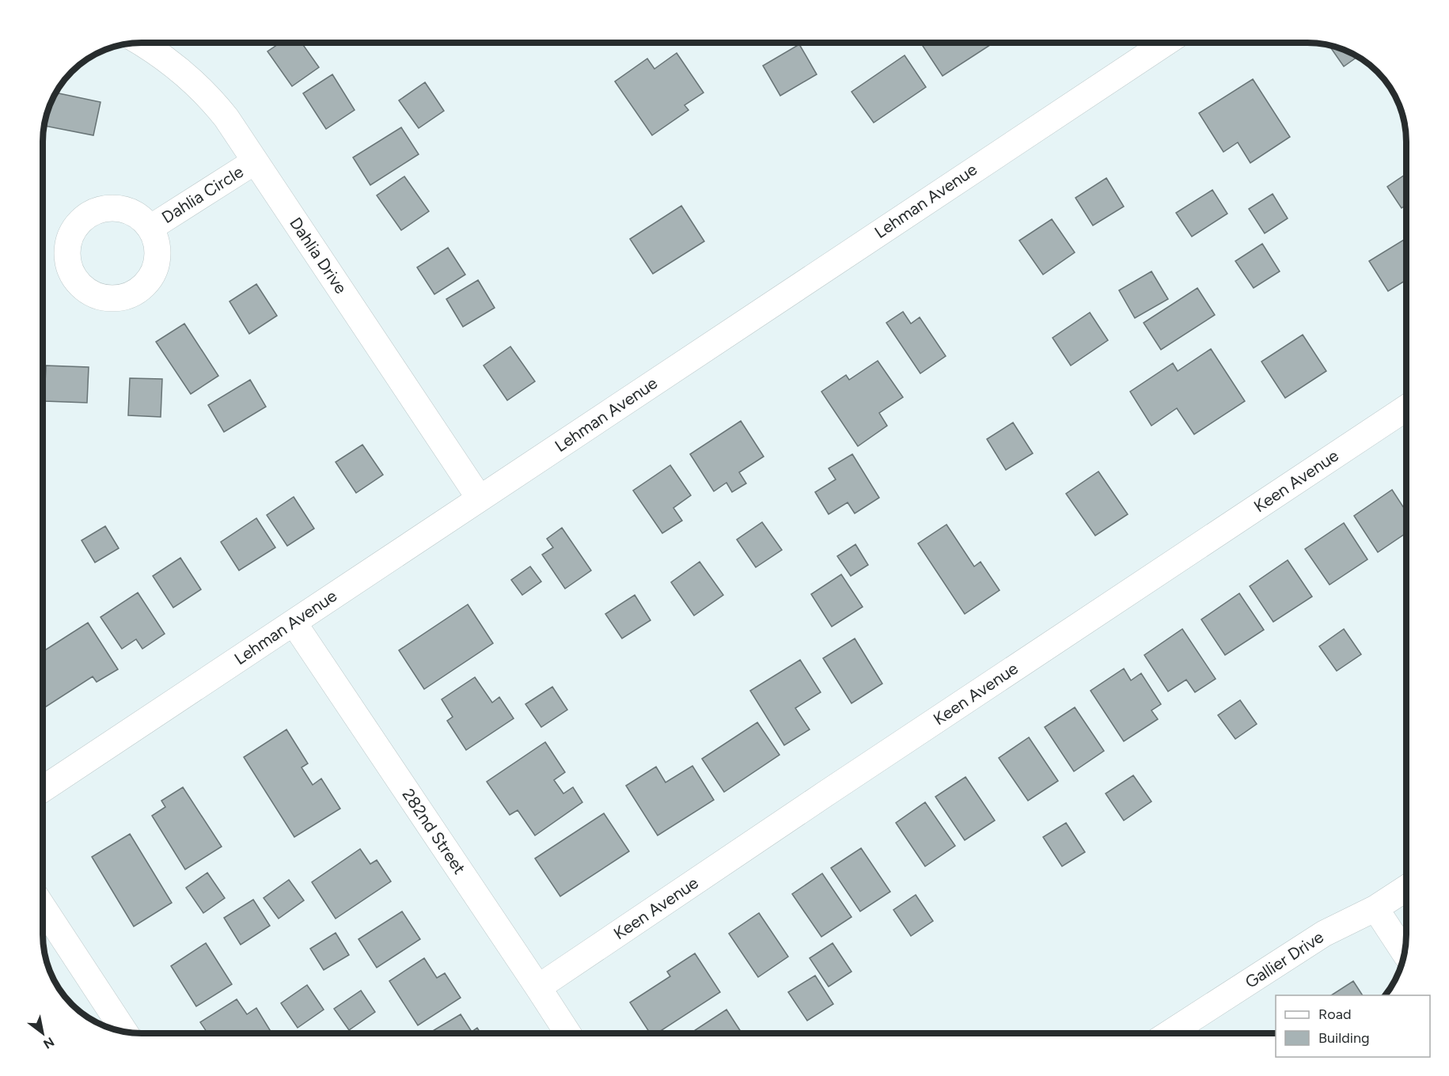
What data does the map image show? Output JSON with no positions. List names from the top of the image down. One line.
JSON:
{"streets":{"street":["Dahlia Circle","Lehman Avenue","Dahlia Drive","Keen Avenue","282nd Street","Gallier Drive"]},"crossings":[["Dahlia Circle","Dahlia Drive"],["Lehman Avenue","Dahlia Drive"],["Lehman Avenue","282nd Street"],["Keen Avenue","282nd Street"]],"legend":["Road","Building"],"north":"bottom right"}
